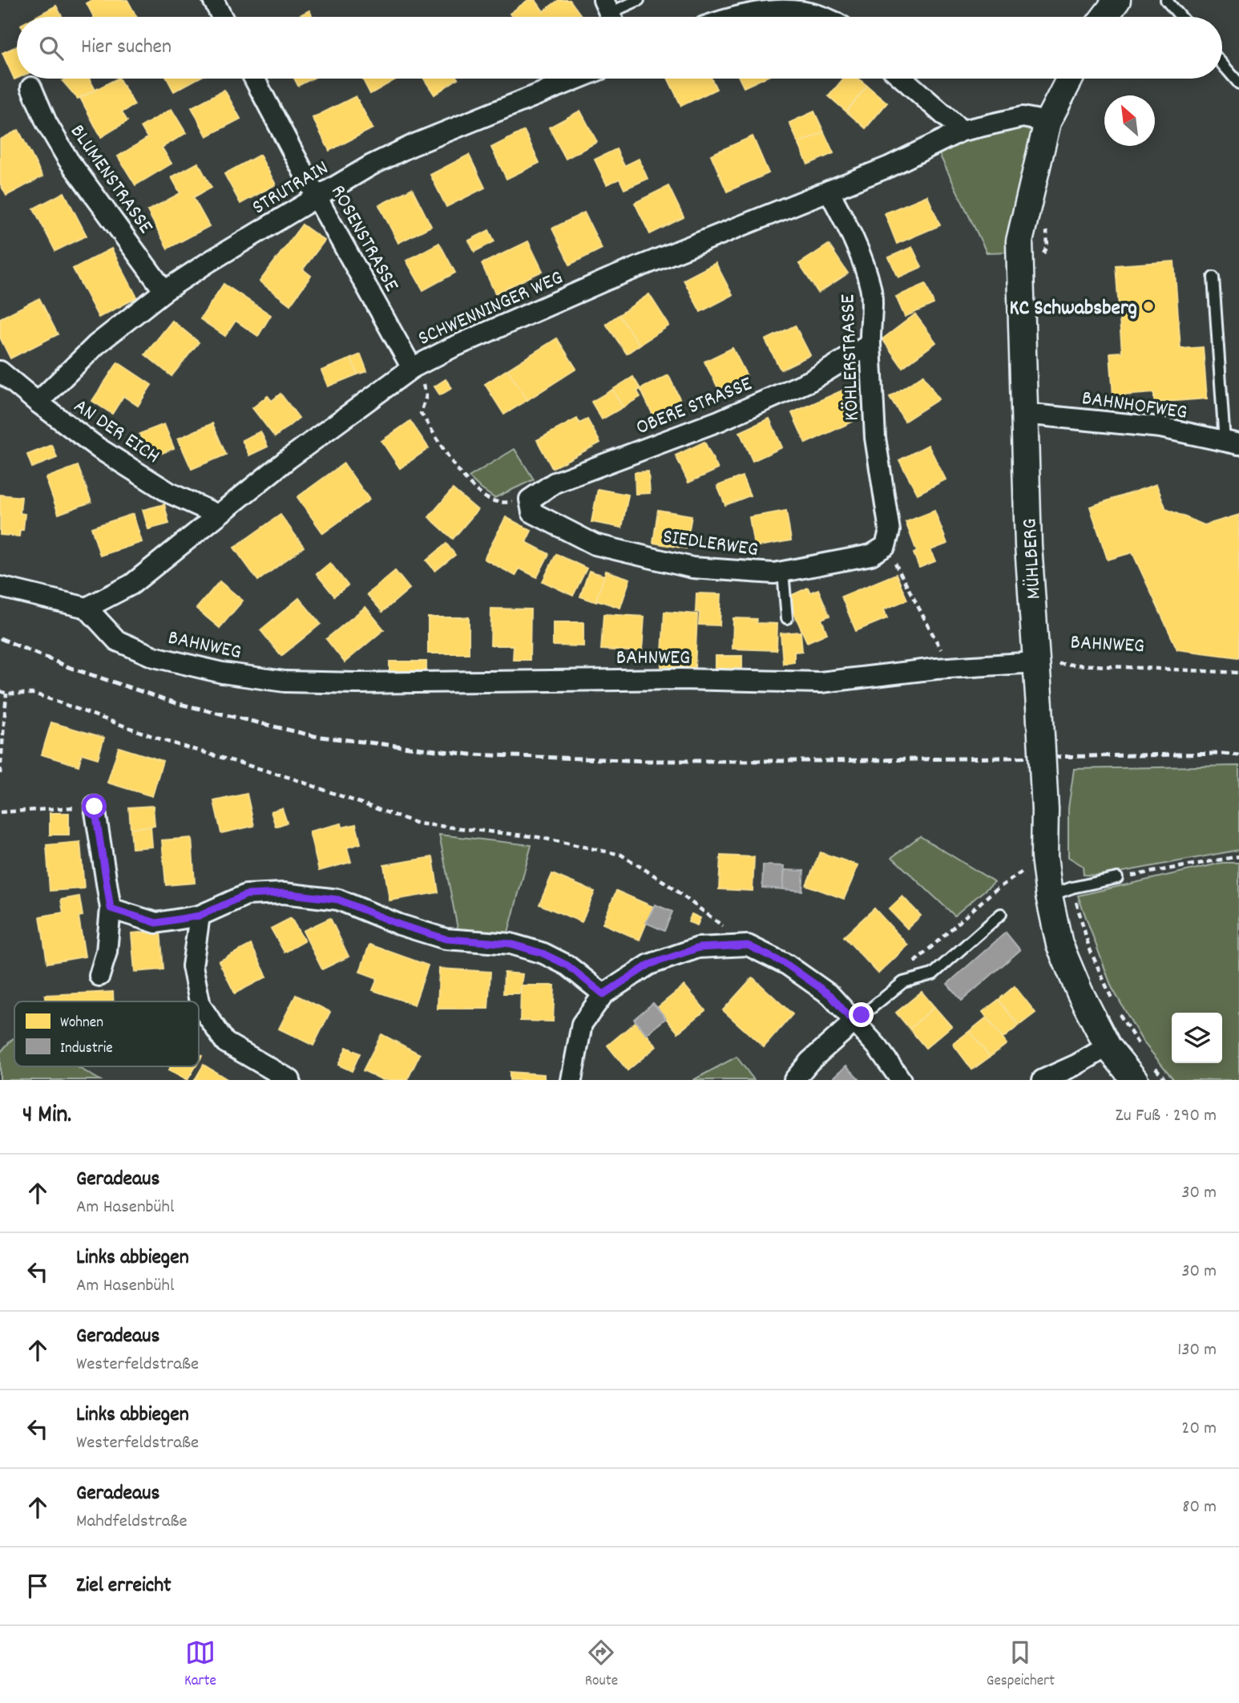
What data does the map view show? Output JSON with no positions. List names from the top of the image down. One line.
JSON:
{"streets":{"street":["BLUMENSTRASSE","STRUTRAIN","ROSENSTRASSE","SCHWENNINGER WEG","KÖHLERSTRASSE","BAHNHOFWEG","OBERE STRASSE","AN DER EICH","SIEDLERWEG","MÜHLBERG","BAHNWEG"]},"crossings":[["BLUMENSTRASSE","STRUTRAIN"],["STRUTRAIN","ROSENSTRASSE"],["STRUTRAIN","AN DER EICH"],["ROSENSTRASSE","SCHWENNINGER WEG"],["SCHWENNINGER WEG","KÖHLERSTRASSE"],["SCHWENNINGER WEG","AN DER EICH"],["SCHWENNINGER WEG","MÜHLBERG"],["SCHWENNINGER WEG","BAHNWEG"],["KÖHLERSTRASSE","OBERE STRASSE"],["KÖHLERSTRASSE","SIEDLERWEG"],["BAHNHOFWEG","MÜHLBERG"],["OBERE STRASSE","SIEDLERWEG"],["MÜHLBERG","BAHNWEG"]],"places":["KC Schwabsberg"],"legend":["Wohnen","Industrie"],"north":"top left","page":{"search":"Hier suchen","heading":["4 Min.","Zu Fuß · 290 m"],"list":[["Geradeaus","Am Hasenbühl","30 m"],["Links abbiegen","Am Hasenbühl","30 m"],["Geradeaus","Westerfeldstraße","130 m"],["Links abbiegen","Westerfeldstraße","20 m"],["Geradeaus","Mahdfeldstraße","80 m"],"Ziel erreicht"],"nav":["Karte","Route","Gespeichert"]}}
